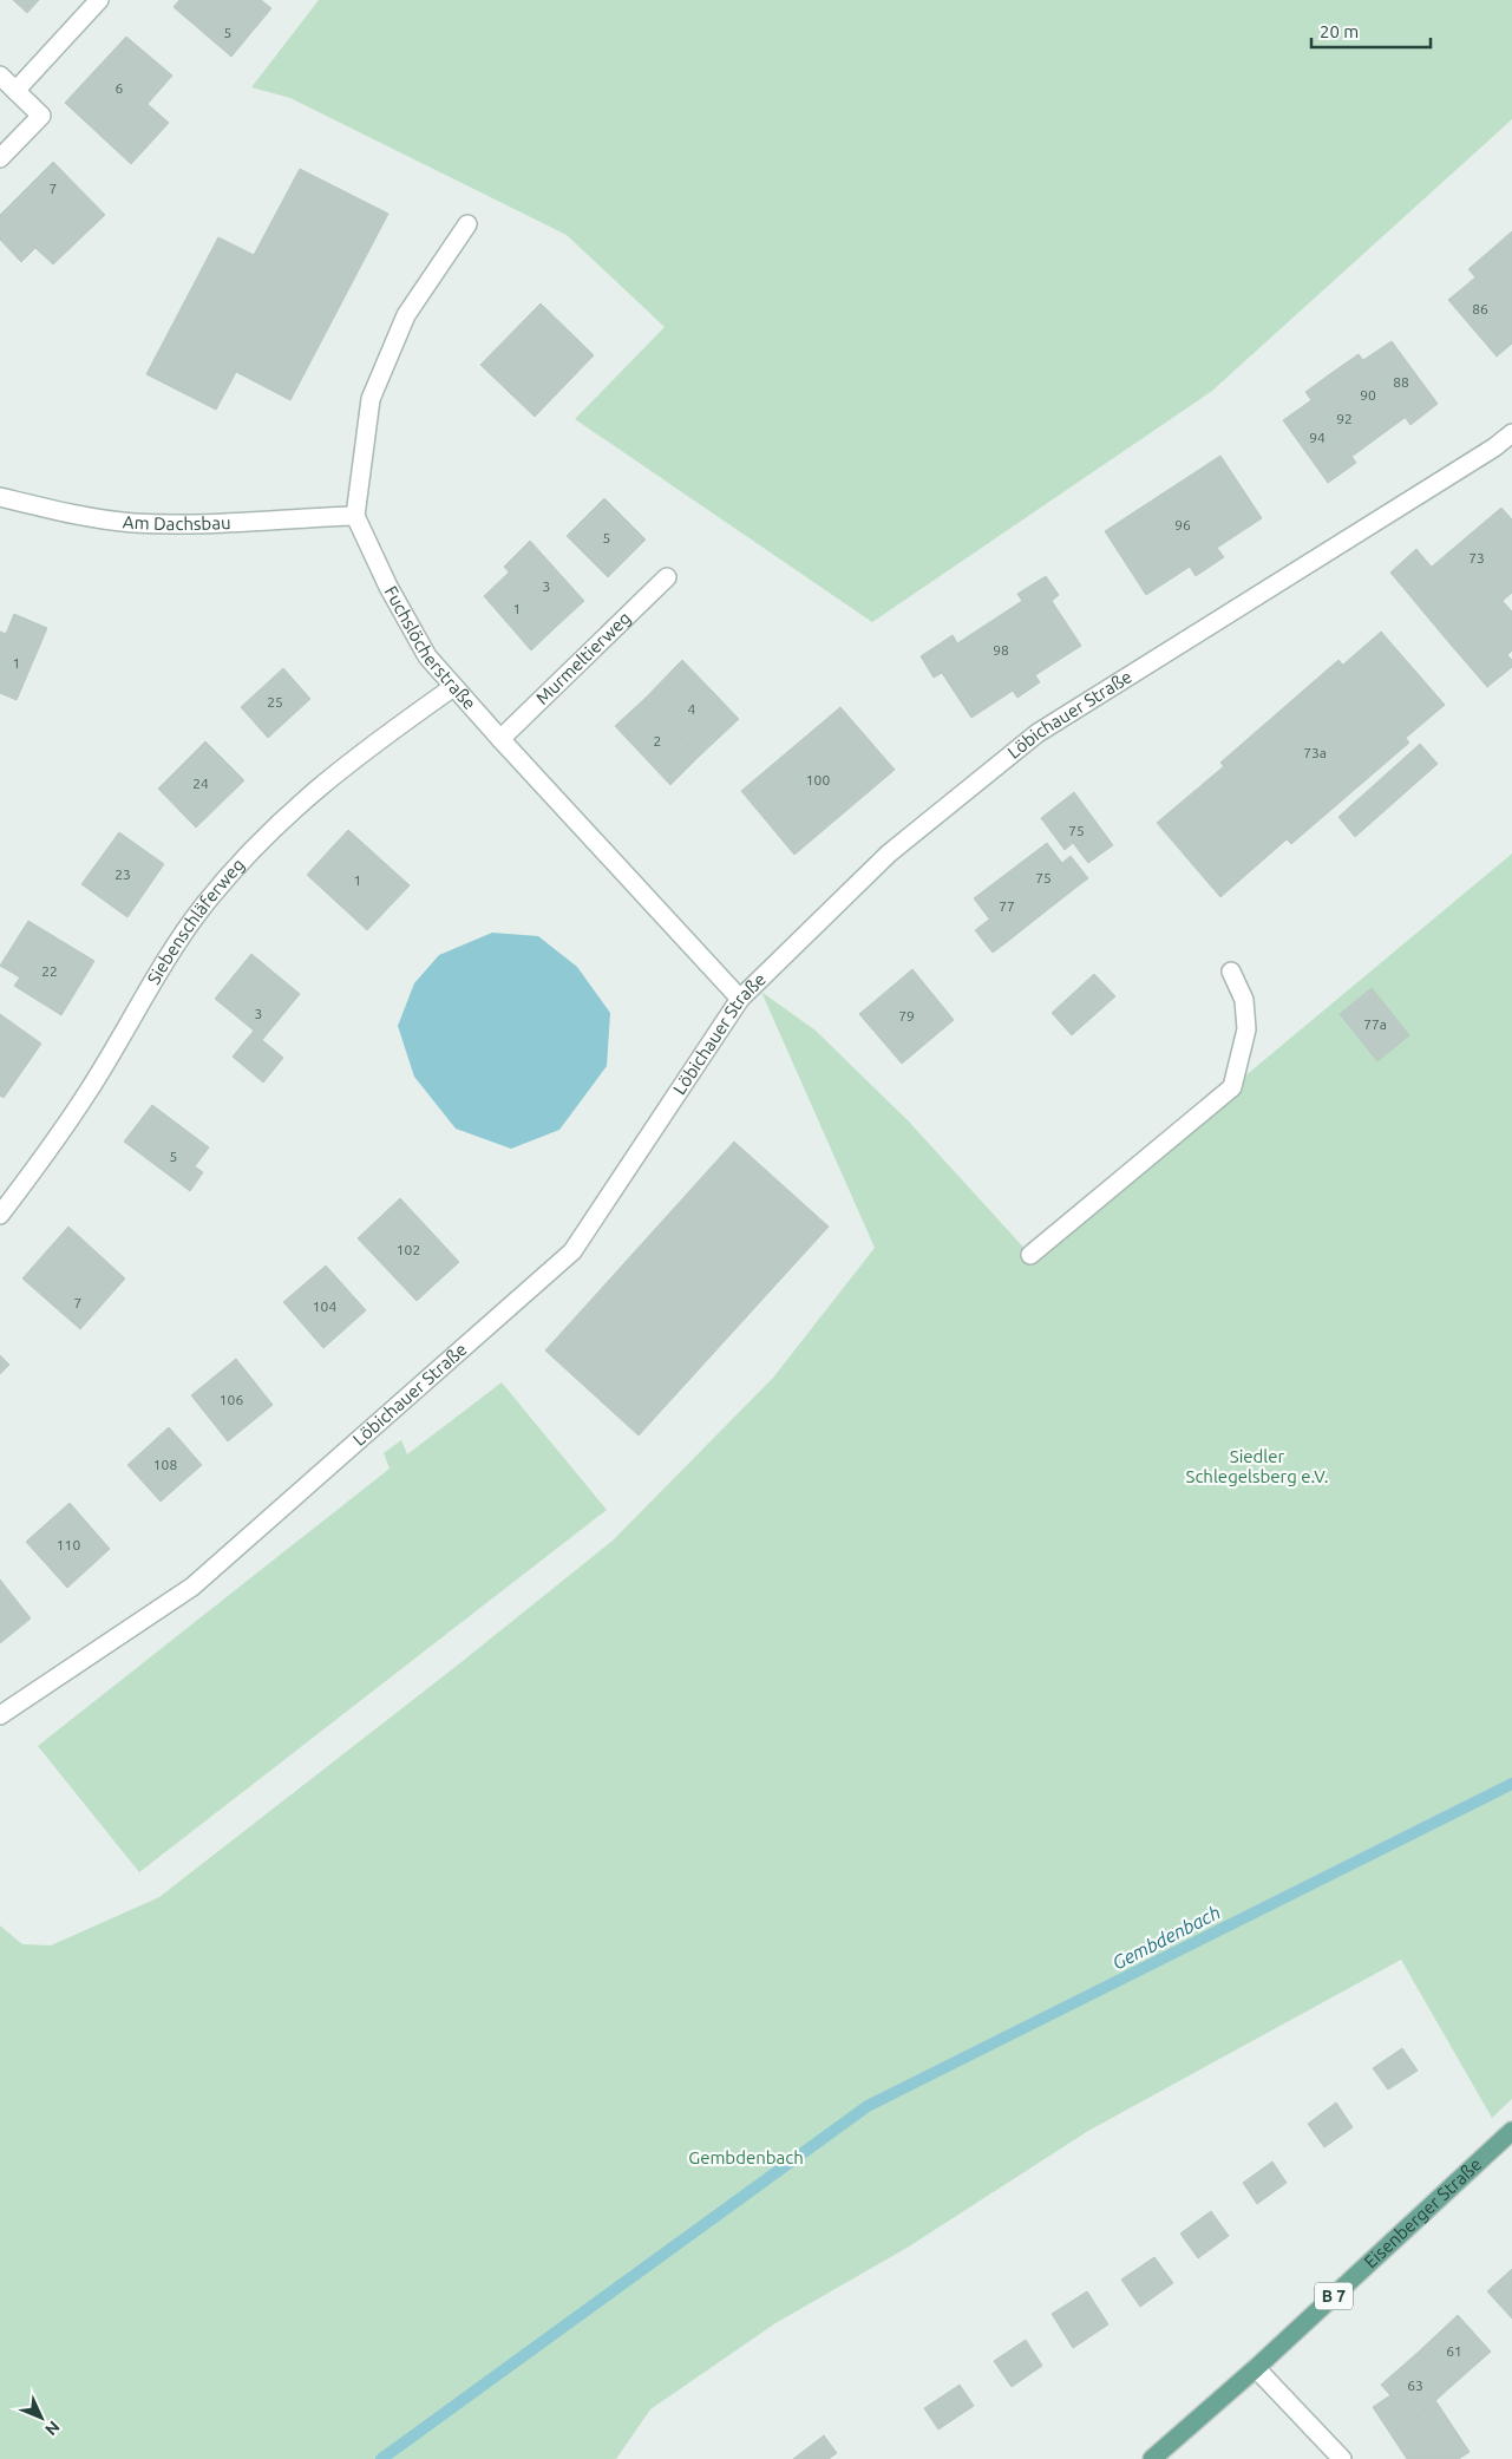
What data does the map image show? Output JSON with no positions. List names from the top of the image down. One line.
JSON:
{"streets":{"main road":["Eisenberger Straße","B 7"],"street":["Am Dachsbau","Fuchslöcherstraße","Murmeltierweg","Löbichauer Straße","Siebenschläferweg"]},"crossings":[["Am Dachsbau","Fuchslöcherstraße"],["Fuchslöcherstraße","Murmeltierweg"],["Fuchslöcherstraße","Löbichauer Straße"],["Fuchslöcherstraße","Siebenschläferweg"]],"water":["Gembdenbach"],"parks":["Siedler Schlegelsberg e.V.","Gembdenbach"],"house_numbers":["5","6","7","86","88","90","92","94","96","5","73","3","1","98","1","25","4","2","73a","100","24","75","23","75","1","77","22","3","79","77a","5","102","7","104","106","108","110","61","63"],"scale_bar":"20 m","north":"bottom right"}
